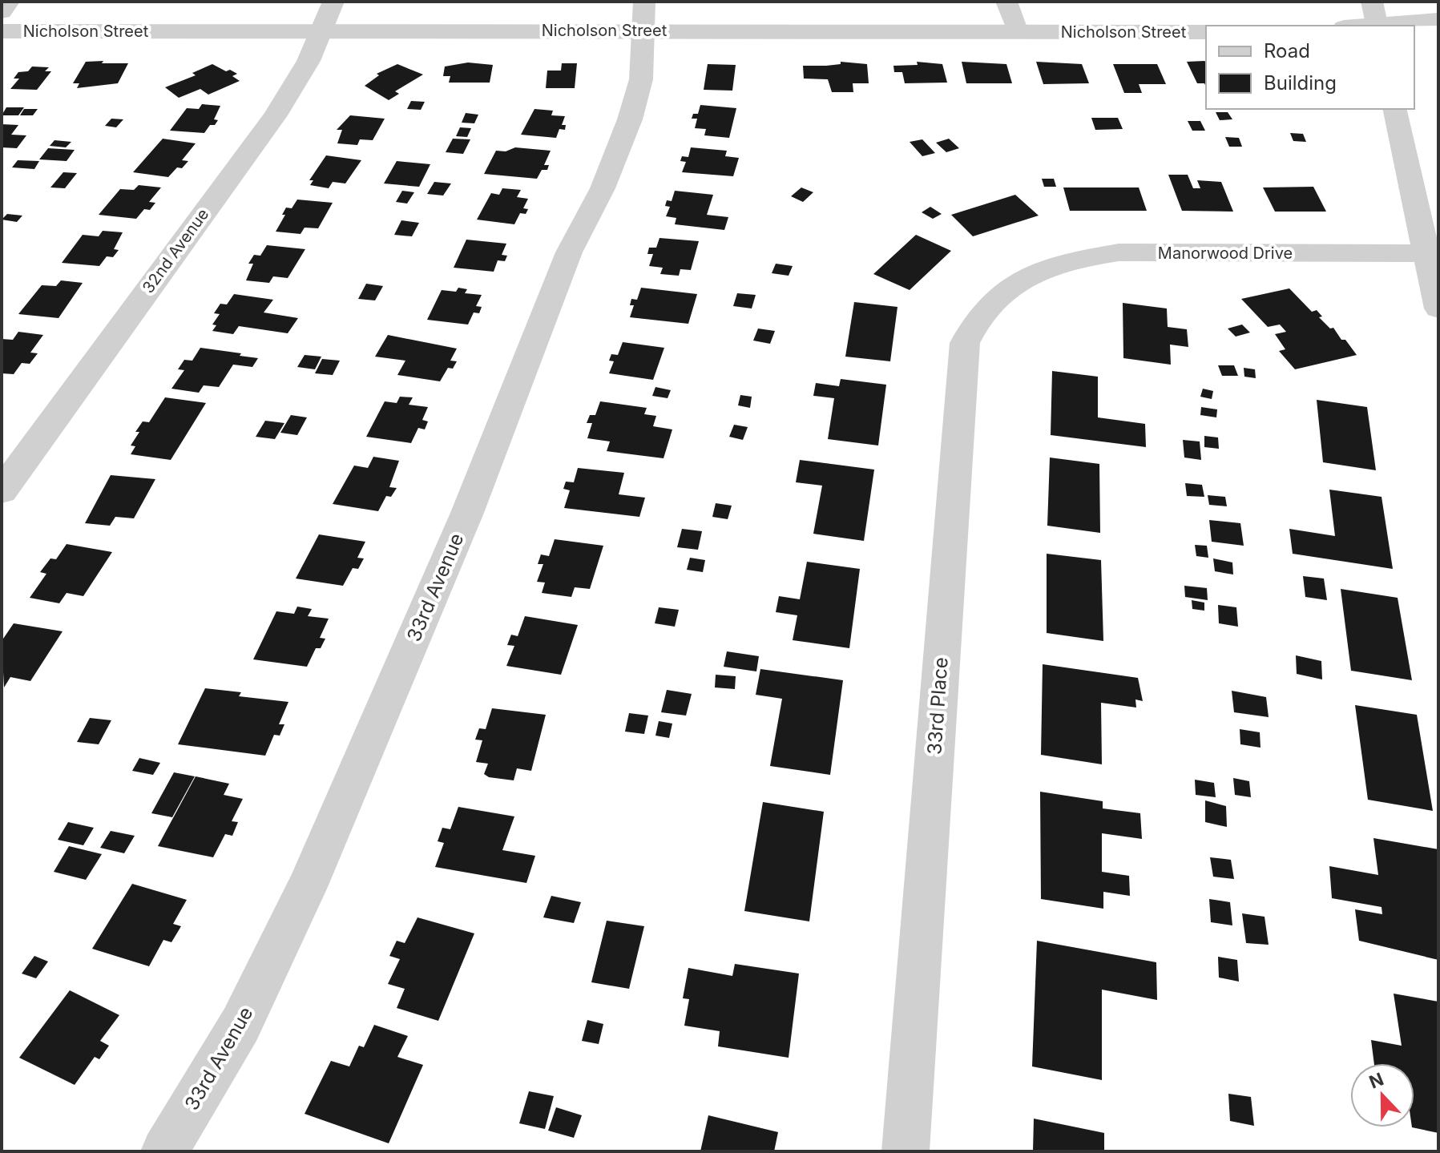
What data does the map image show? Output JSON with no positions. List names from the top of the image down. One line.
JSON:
{"streets":{"street":["Nicholson Street","32nd Avenue","Manorwood Drive","33rd Avenue","33rd Place"]},"crossings":[["Nicholson Street","32nd Avenue"],["Nicholson Street","33rd Avenue"],["Manorwood Drive","33rd Place"]],"legend":["Road","Building"],"north":"top"}
